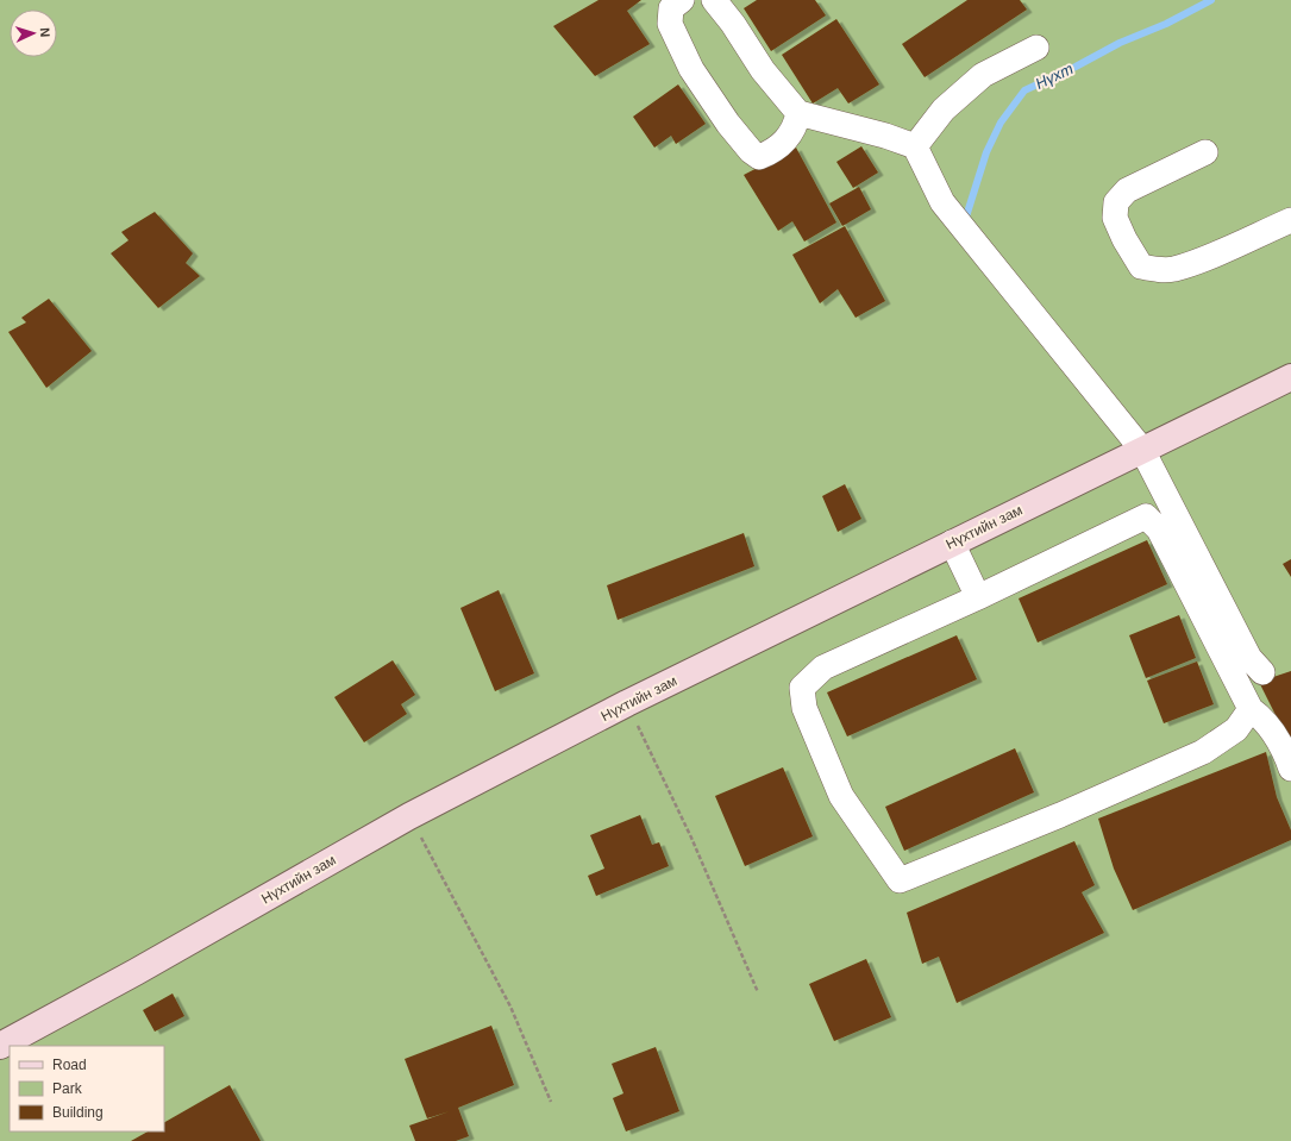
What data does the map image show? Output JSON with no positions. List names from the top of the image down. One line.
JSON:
{"streets":{"street":["Нүхтийн зам"]},"water":["Нүхт"],"legend":["Road","Park","Building"],"north":"right"}
